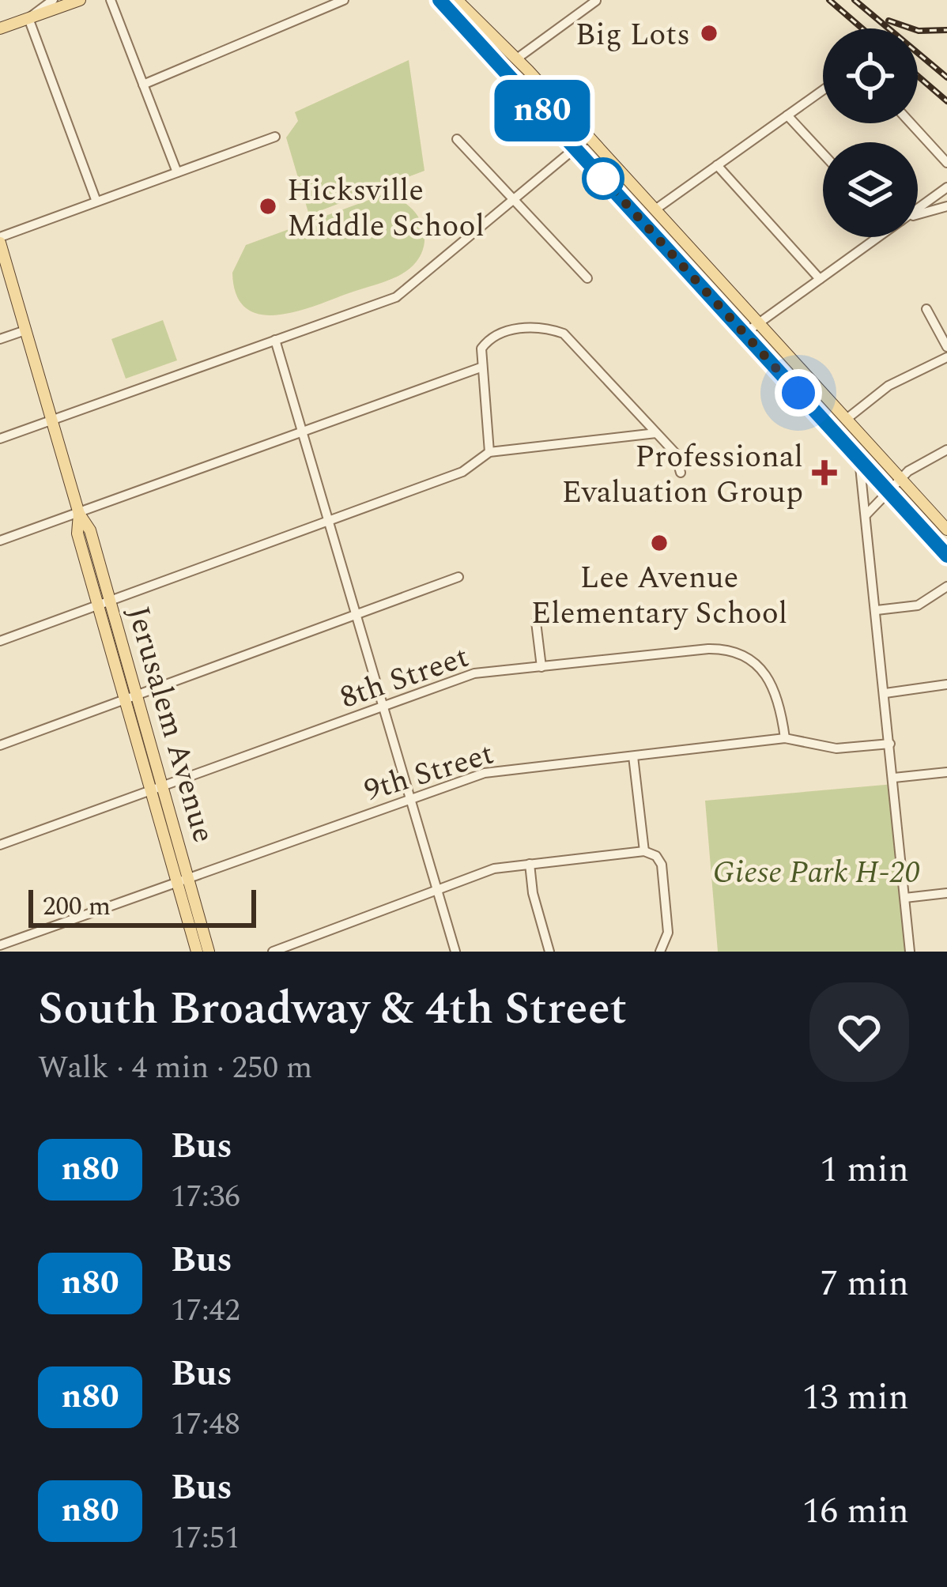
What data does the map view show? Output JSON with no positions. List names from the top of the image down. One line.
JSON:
{"streets":{"main road":["Jerusalem Avenue"],"street":["8th Street","9th Street"]},"crossings":[["8th Street","Jerusalem Avenue"],["8th Street","9th Street"],["Jerusalem Avenue","9th Street"]],"parks":["Giese Park H-20"],"places":{"other":["Big Lots","Hicksville Middle School","Lee Avenue Elementary School"],"health":["Professional Evaluation Group"]},"lines":["bus line n80"],"scale_bar":"200 m","page":{"on_map":"n80","scale":"200 m","heading":["South Broadway & 4th Street","Walk · 4 min · 250 m"],"list":[{"mark":"n80","name":"Bus","note":"17:36","value":"1 min"},{"mark":"n80","name":"Bus","note":"17:42","value":"7 min"},{"mark":"n80","name":"Bus","note":"17:48","value":"13 min"},{"mark":"n80","name":"Bus","note":"17:51","value":"16 min"}]}}
